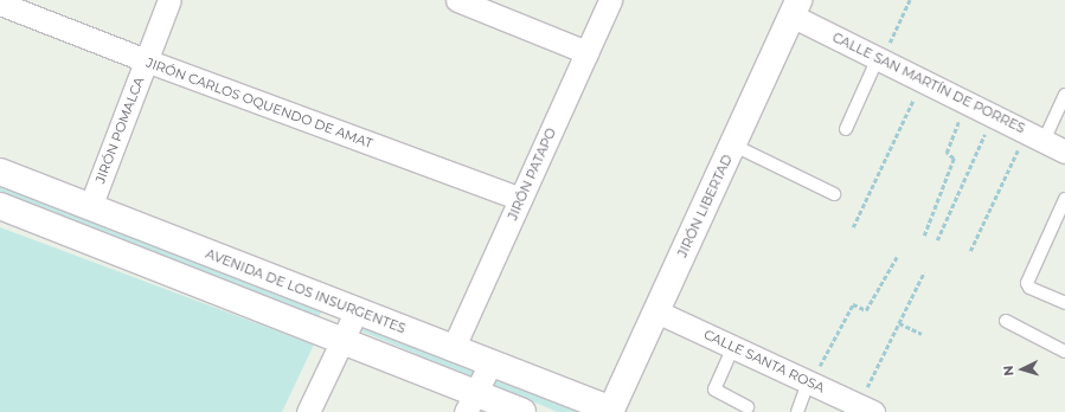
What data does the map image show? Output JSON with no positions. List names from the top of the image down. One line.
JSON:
{"streets":{"street":["CALLE SAN MARTÍN DE PORRES","JIRÓN CARLOS OQUENDO DE AMAT","JIRÓN POMALCA","JIRÓN PATAPO","JIRÓN LIBERTAD","AVENIDA DE LOS INSURGENTES","CALLE SANTA ROSA"]},"crossings":[["CALLE SAN MARTÍN DE PORRES","JIRÓN LIBERTAD"],["JIRÓN CARLOS OQUENDO DE AMAT","JIRÓN POMALCA"],["JIRÓN CARLOS OQUENDO DE AMAT","JIRÓN PATAPO"],["JIRÓN POMALCA","AVENIDA DE LOS INSURGENTES"],["JIRÓN PATAPO","AVENIDA DE LOS INSURGENTES"],["JIRÓN LIBERTAD","AVENIDA DE LOS INSURGENTES"],["JIRÓN LIBERTAD","CALLE SANTA ROSA"]],"north":"left"}
